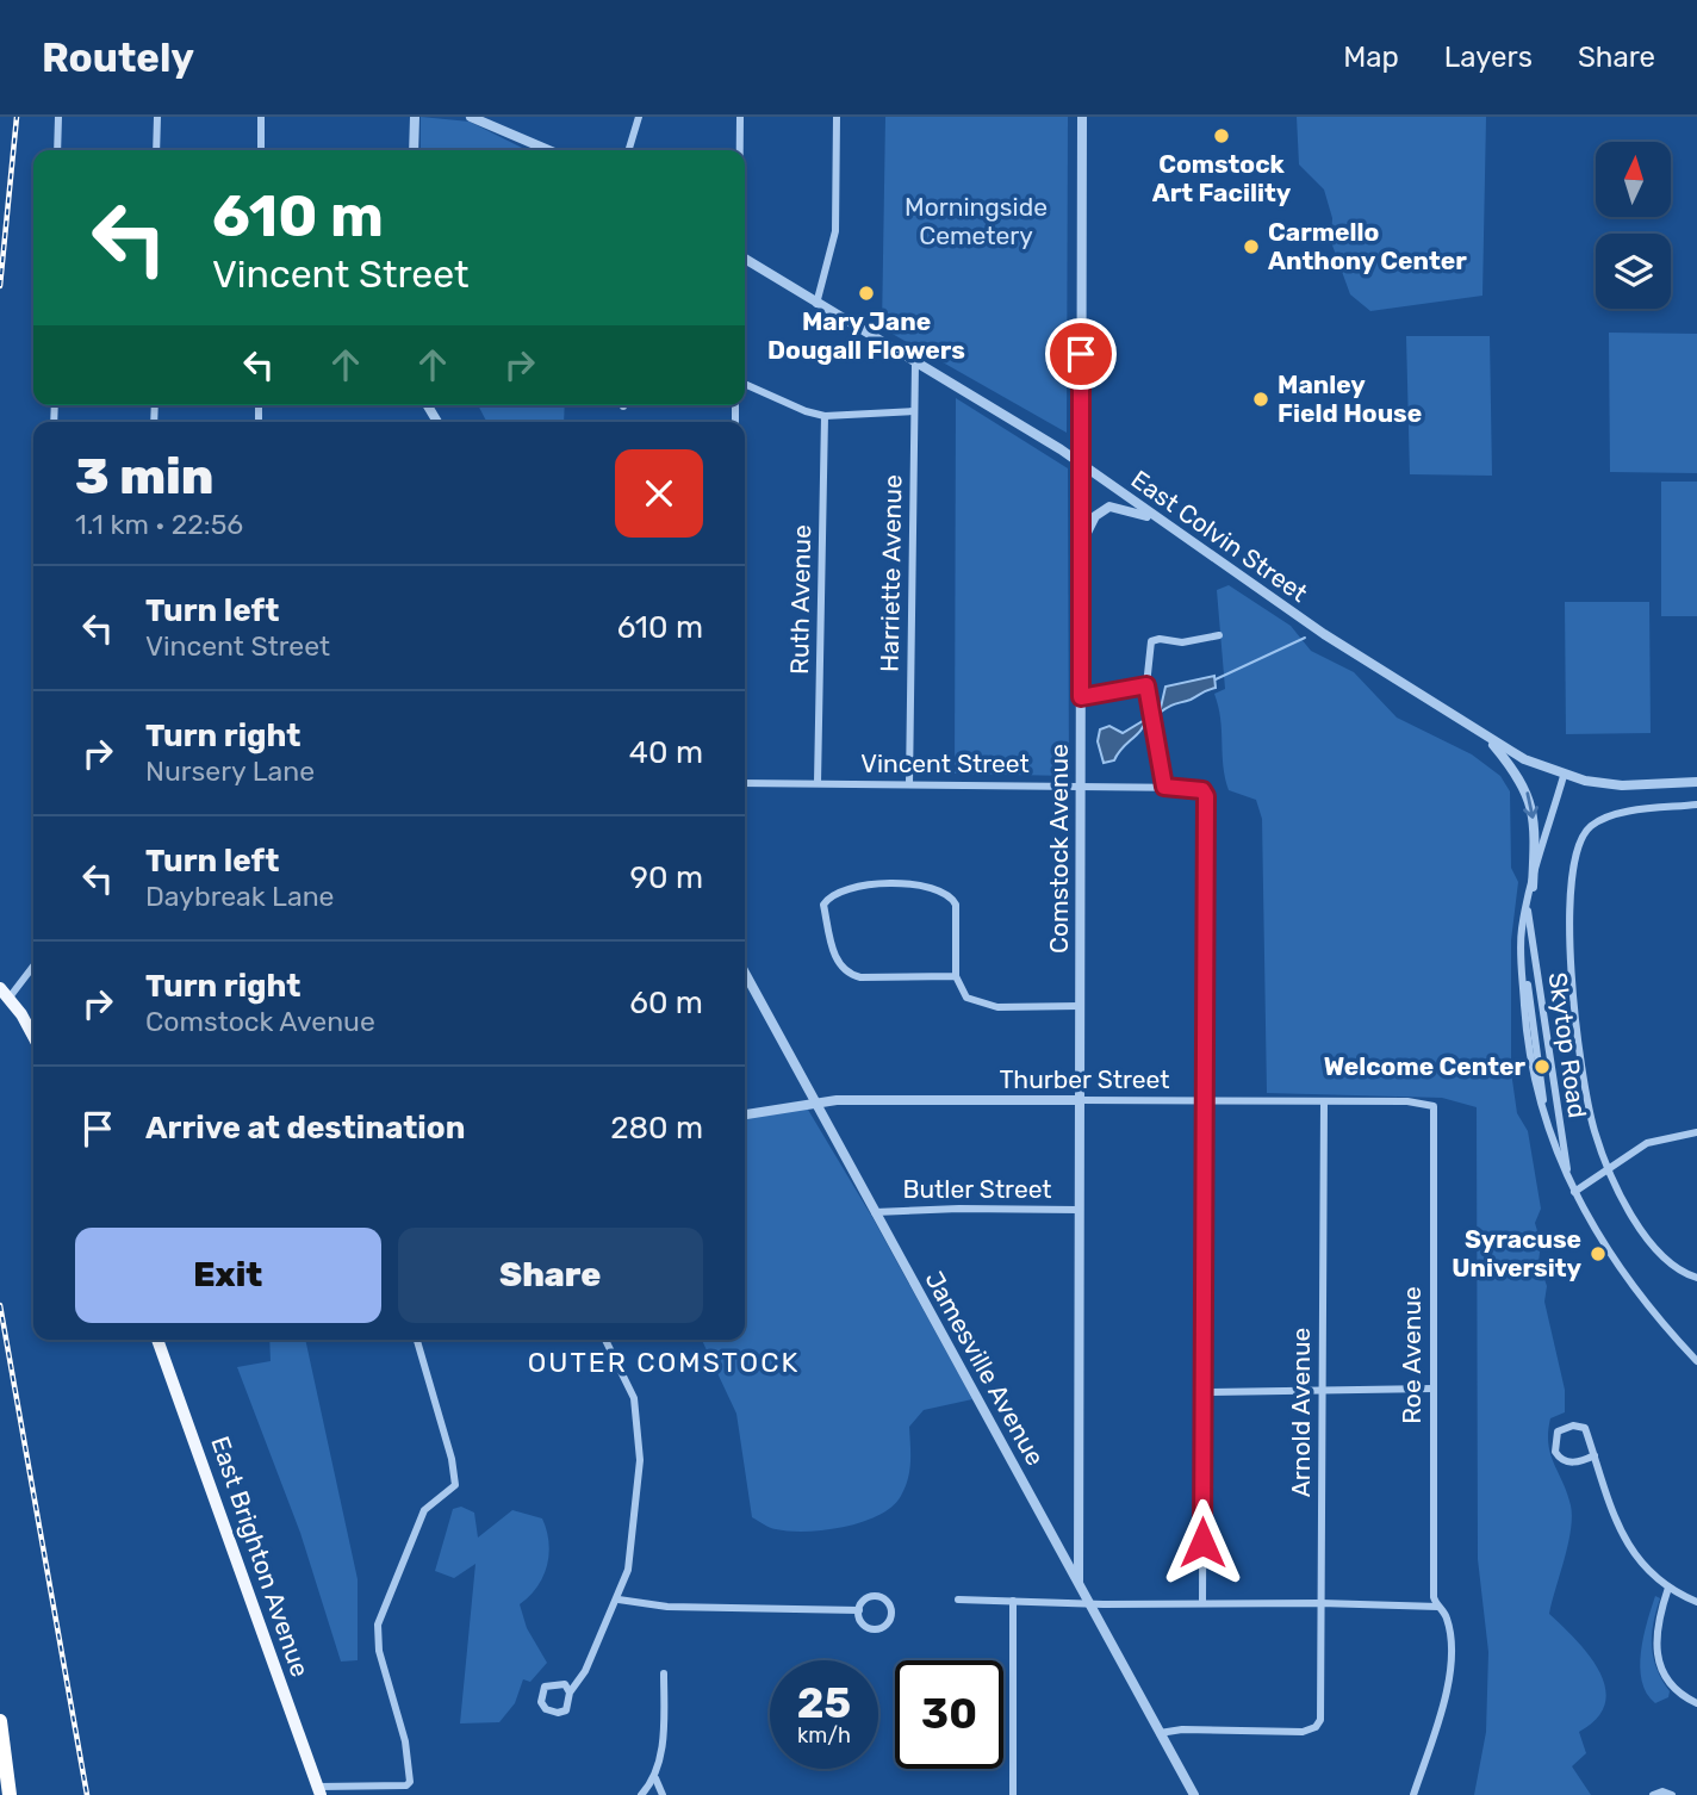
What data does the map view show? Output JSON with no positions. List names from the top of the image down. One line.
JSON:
{"streets":{"main road":["East Brighton Avenue"],"street":["East Colvin Street","Harriette Avenue","Ruth Avenue","Vincent Street","Comstock Avenue","Skytop Road","Thurber Street","Butler Street","Roe Avenue","Jamesville Avenue","Arnold Avenue"]},"crossings":[["East Colvin Street","Harriette Avenue"],["East Colvin Street","Comstock Avenue"],["East Colvin Street","Skytop Road"],["Harriette Avenue","Vincent Street"],["Ruth Avenue","Vincent Street"],["Vincent Street","Comstock Avenue"],["Vincent Street","Thurber Street"],["Comstock Avenue","Thurber Street"],["Comstock Avenue","Butler Street"],["Comstock Avenue","Jamesville Avenue"],["Thurber Street","Roe Avenue"],["Thurber Street","Jamesville Avenue"],["Thurber Street","Arnold Avenue"],["Butler Street","Jamesville Avenue"],["Jamesville Avenue","Arnold Avenue"]],"districts":["OUTER COMSTOCK"],"parks":["Morningside Cemetery"],"places":["Comstock Art Facility","Carmello Anthony Center","Mary Jane Dougall Flowers","Manley Field House","Welcome Center","Syracuse University"],"north":"top","page":{"header":"Routely","nav":["Map","Layers","Share"],"turn":["610 m","Vincent Street"],"heading":["3 min","1.1 km · 22:56"],"list":[{"name":"Turn left","note":"Vincent Street","value":"610 m"},{"name":"Turn right","note":"Nursery Lane","value":"40 m"},{"name":"Turn left","note":"Daybreak Lane","value":"90 m"},{"name":"Turn right","note":"Comstock Avenue","value":"60 m"},{"name":"Arrive at destination","value":"280 m"}],"buttons":["Exit","Share"],"speed":"25 km/h","limit":"30"}}
